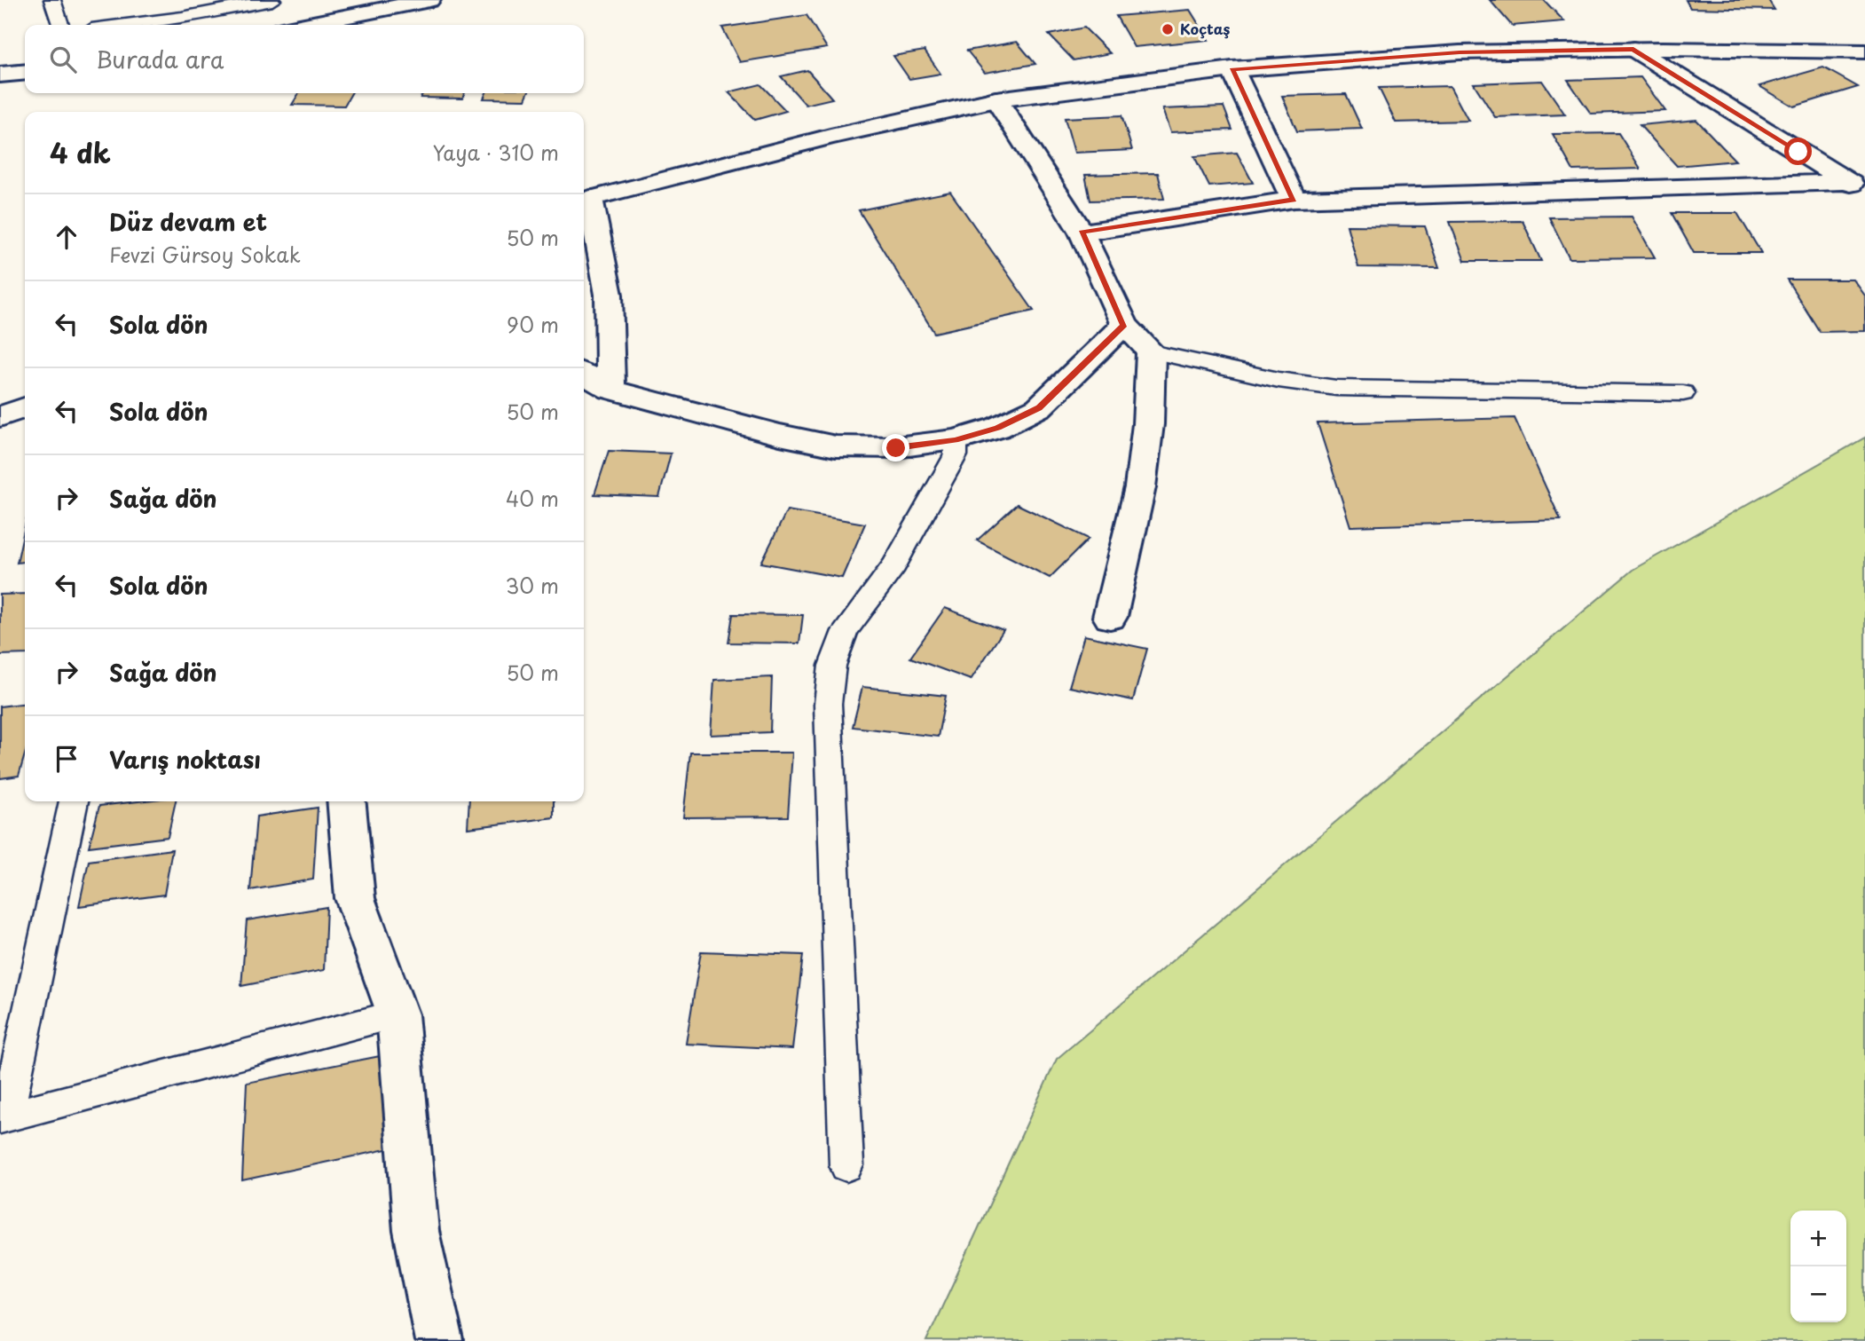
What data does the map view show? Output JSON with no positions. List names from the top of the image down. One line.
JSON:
{"places":["Koçtaş"],"page":{"search":"Burada ara","heading":["4 dk","Yaya · 310 m"],"list":[["Düz devam et","Fevzi Gürsoy Sokak","50 m"],["Sola dön","90 m"],["Sola dön","50 m"],["Sağa dön","40 m"],["Sola dön","30 m"],["Sağa dön","50 m"],"Varış noktası"],"map_buttons":["+","−"]}}
